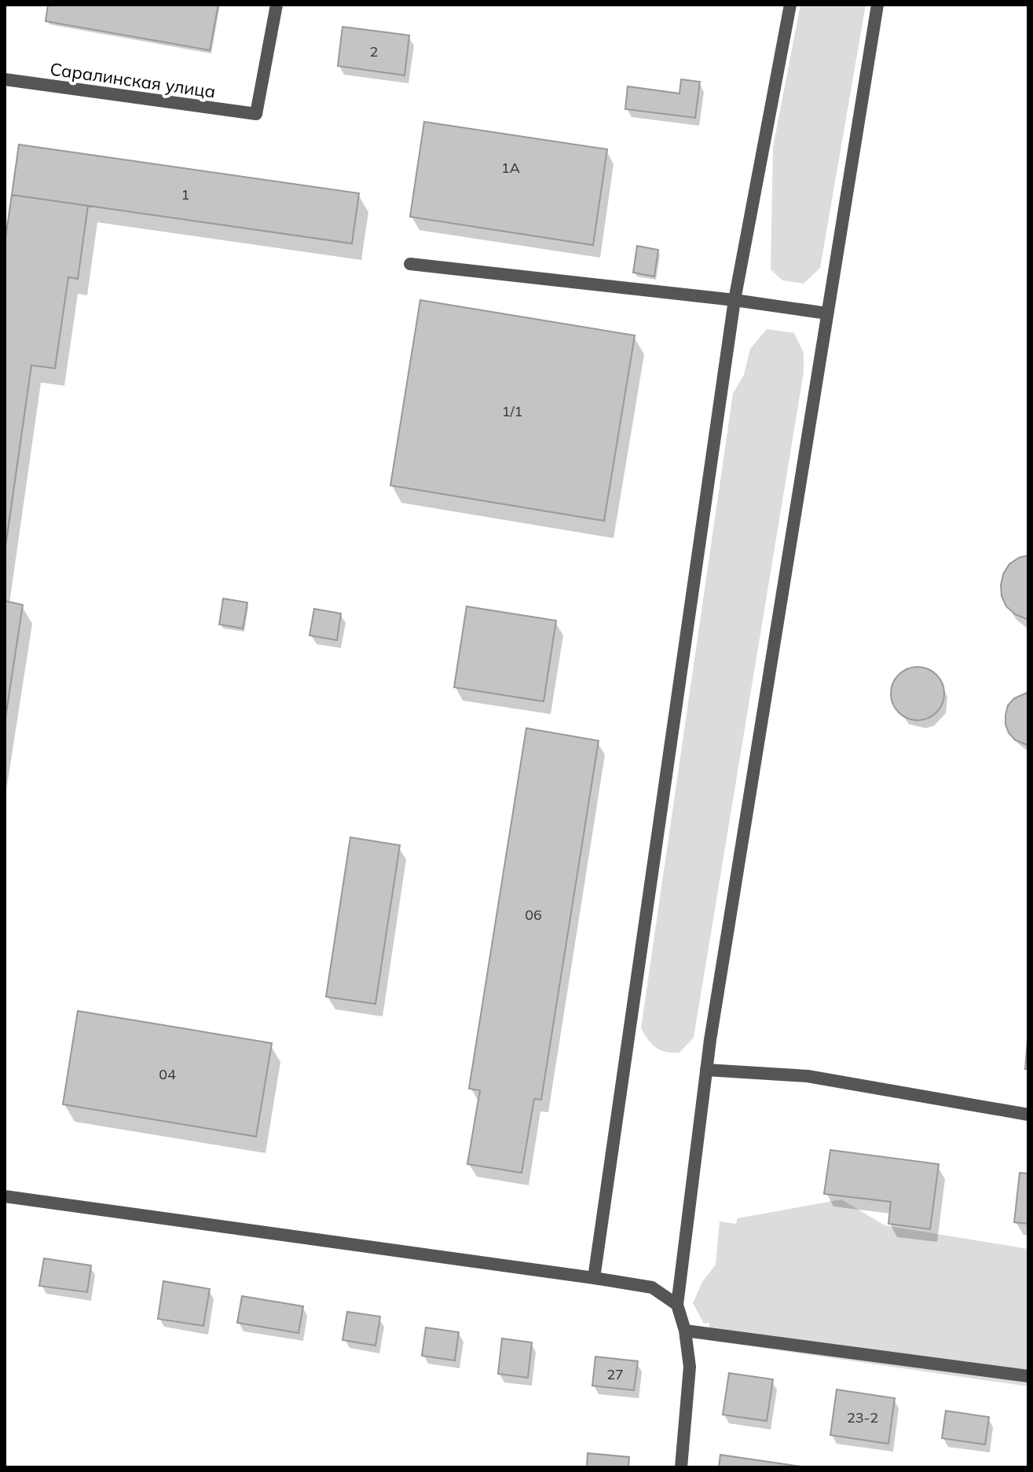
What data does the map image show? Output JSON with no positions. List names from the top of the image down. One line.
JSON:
{"streets":{"street":["Саралинская улица"]},"house_numbers":["2","1А","1","1/1","06","04","27","23-2"]}
